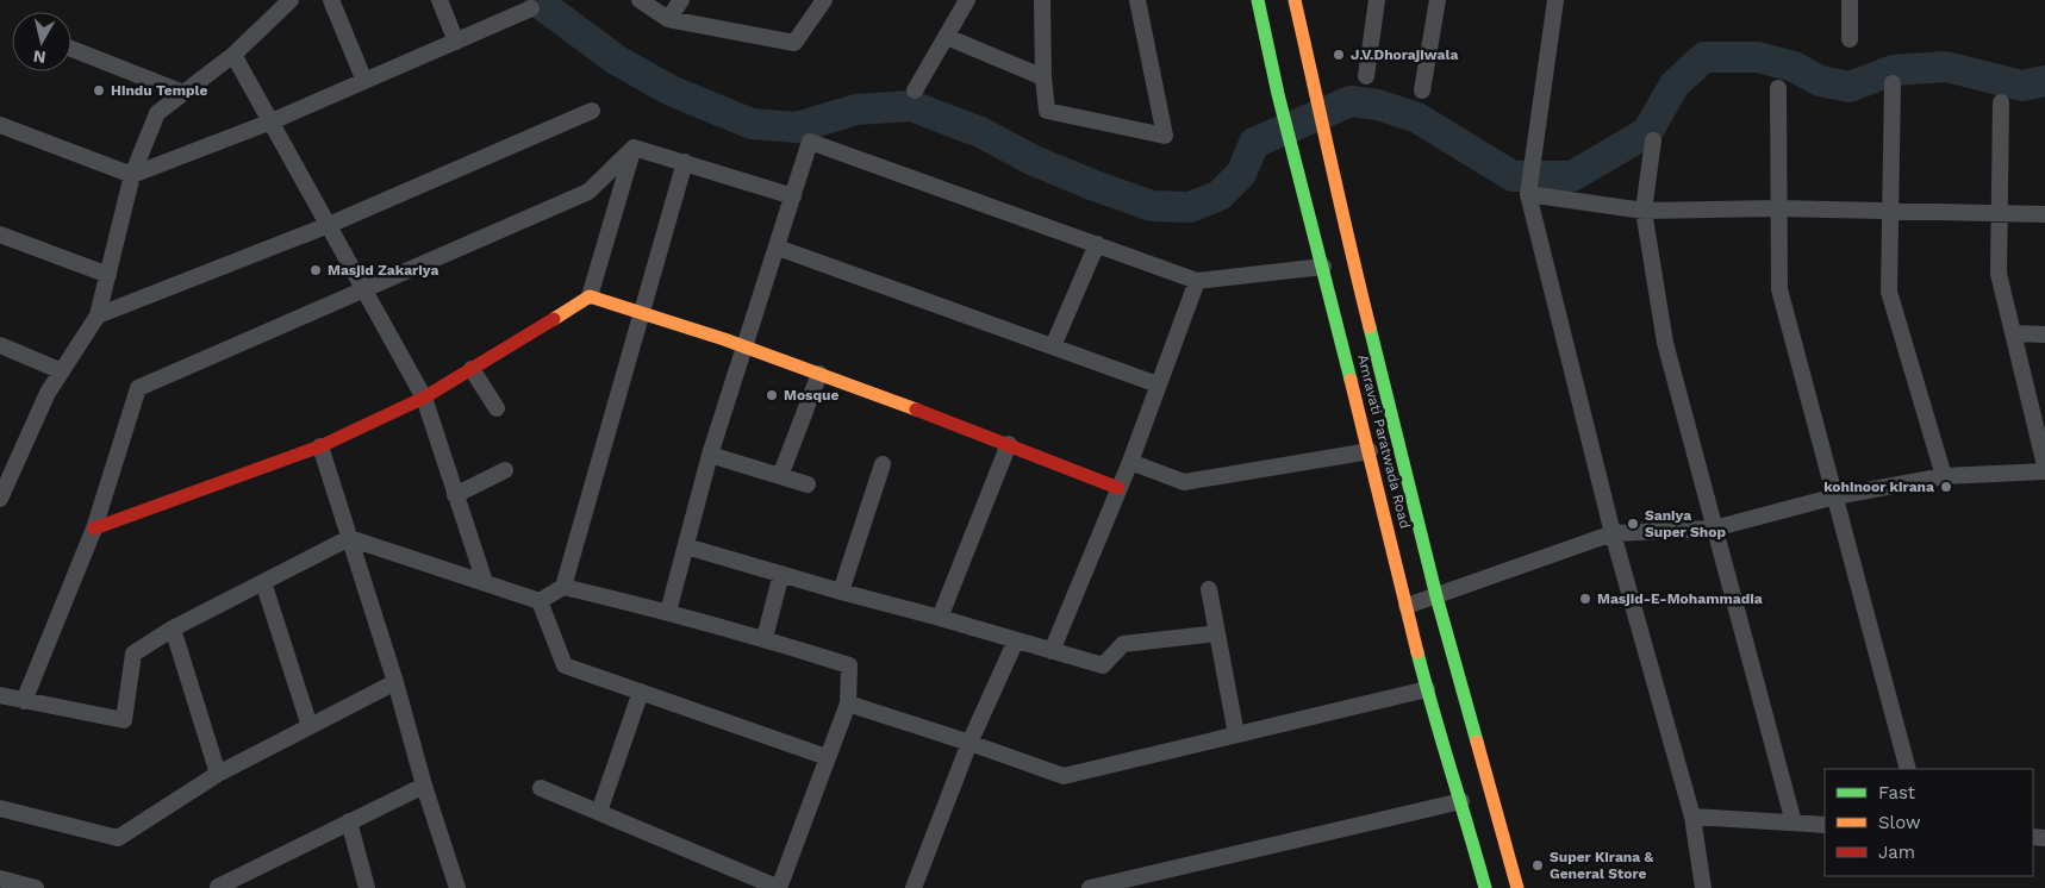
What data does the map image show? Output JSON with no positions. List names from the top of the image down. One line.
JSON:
{"streets":{"main road":["Amravati Paratwada Road"]},"places":["J.V.Dhorajiwala","Hindu Temple","Masjid Zakariya","Mosque","kohinoor kirana","Saniya Super Shop","Masjid-E-Mohammadia","Super Kirana & General Store"],"legend":["Fast","Slow","Jam"],"north":"bottom"}
